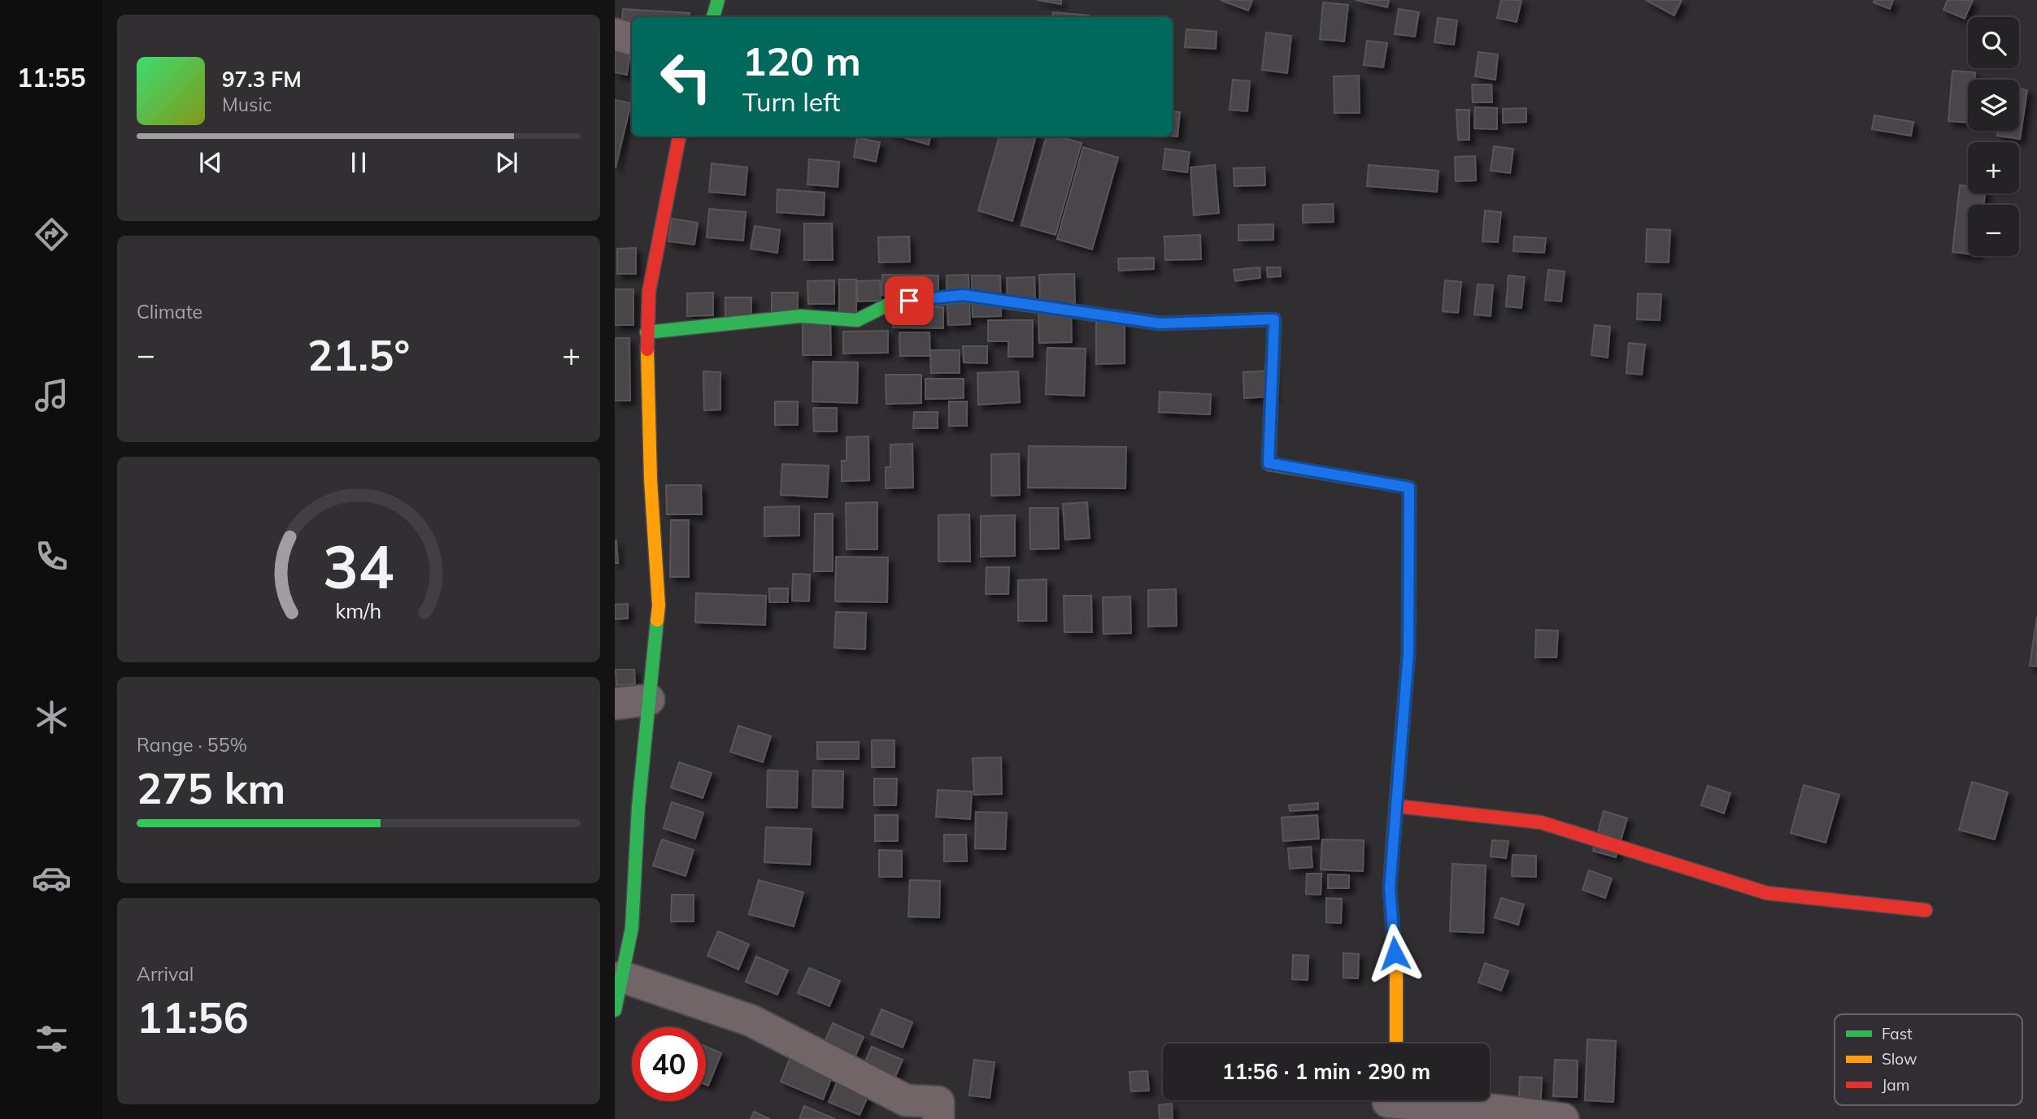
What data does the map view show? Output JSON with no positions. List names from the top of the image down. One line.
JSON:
{"legend":["Fast","Slow","Jam"],"page":{"tabs":"11:55","map_buttons":["+","−"],"turn":["120 m","Turn left"],"song":["97.3 FM","Music"],"tile":["Climate",["Range · 55%","275 km"],["Arrival","11:56"]],"heat":["−","21.5°","+"],"limit":"40","trip":"11:56 · 1 min · 290 m","gauge":["34","km/h"]}}
